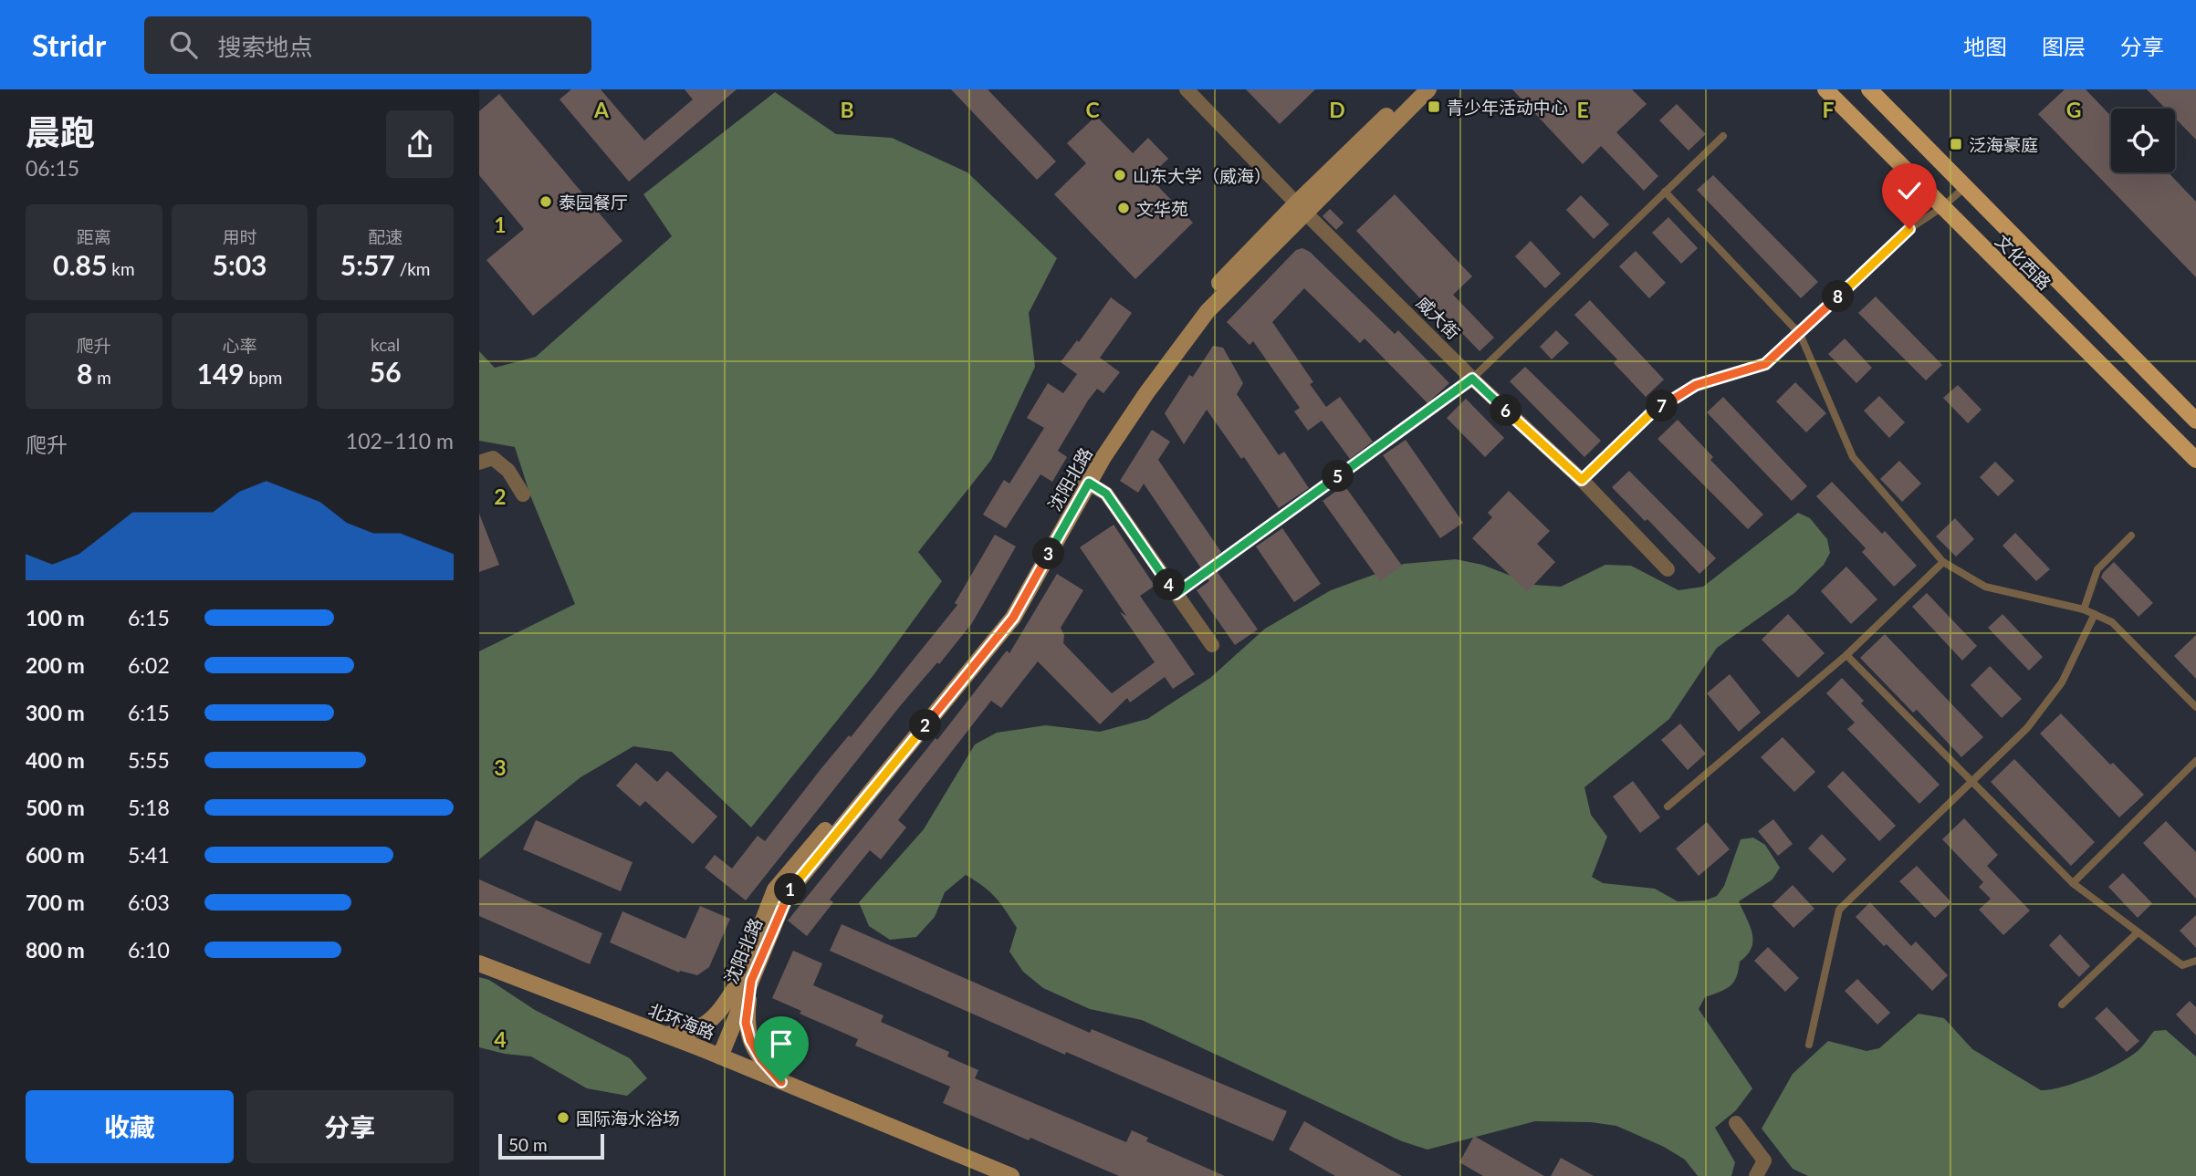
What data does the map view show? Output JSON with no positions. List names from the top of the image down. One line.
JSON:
{"streets":{"main road":["文化西路"],"street":["威大街","沈阳北路","北环海路"]},"crossings":[["威大街","沈阳北路"],["沈阳北路","北环海路"]],"places":{"transit":["青少年活动中心","泛海豪庭"],"other":["山东大学（威海）","泰园餐厅","文华苑","国际海水浴场"]},"scale_bar":"50 m","page":{"header":"Stridr","search":"搜索地点","nav":["地图","图层","分享"],"heading":["晨跑","06:15"],"stats":[["距离","0.85 km"],["用时","5:03"],["配速","5:57 /km"],["爬升","8 m"],["心率","149 bpm"],["kcal","56"]],"pins":["8","7","6","5","3","4","2","1"],"chart":["爬升","102–110 m"],"list":[{"name":"100 m","note":"6:15"},{"name":"200 m","note":"6:02"},{"name":"300 m","note":"6:15"},{"name":"400 m","note":"5:55"},{"name":"500 m","note":"5:18"},{"name":"600 m","note":"5:41"},{"name":"700 m","note":"6:03"},{"name":"800 m","note":"6:10"}],"buttons":["收藏","分享"],"scale":"50 m"},"grid":{"columns":["A","B","C","D","E","F","G"],"rows":["1","2","3","4"]}}
